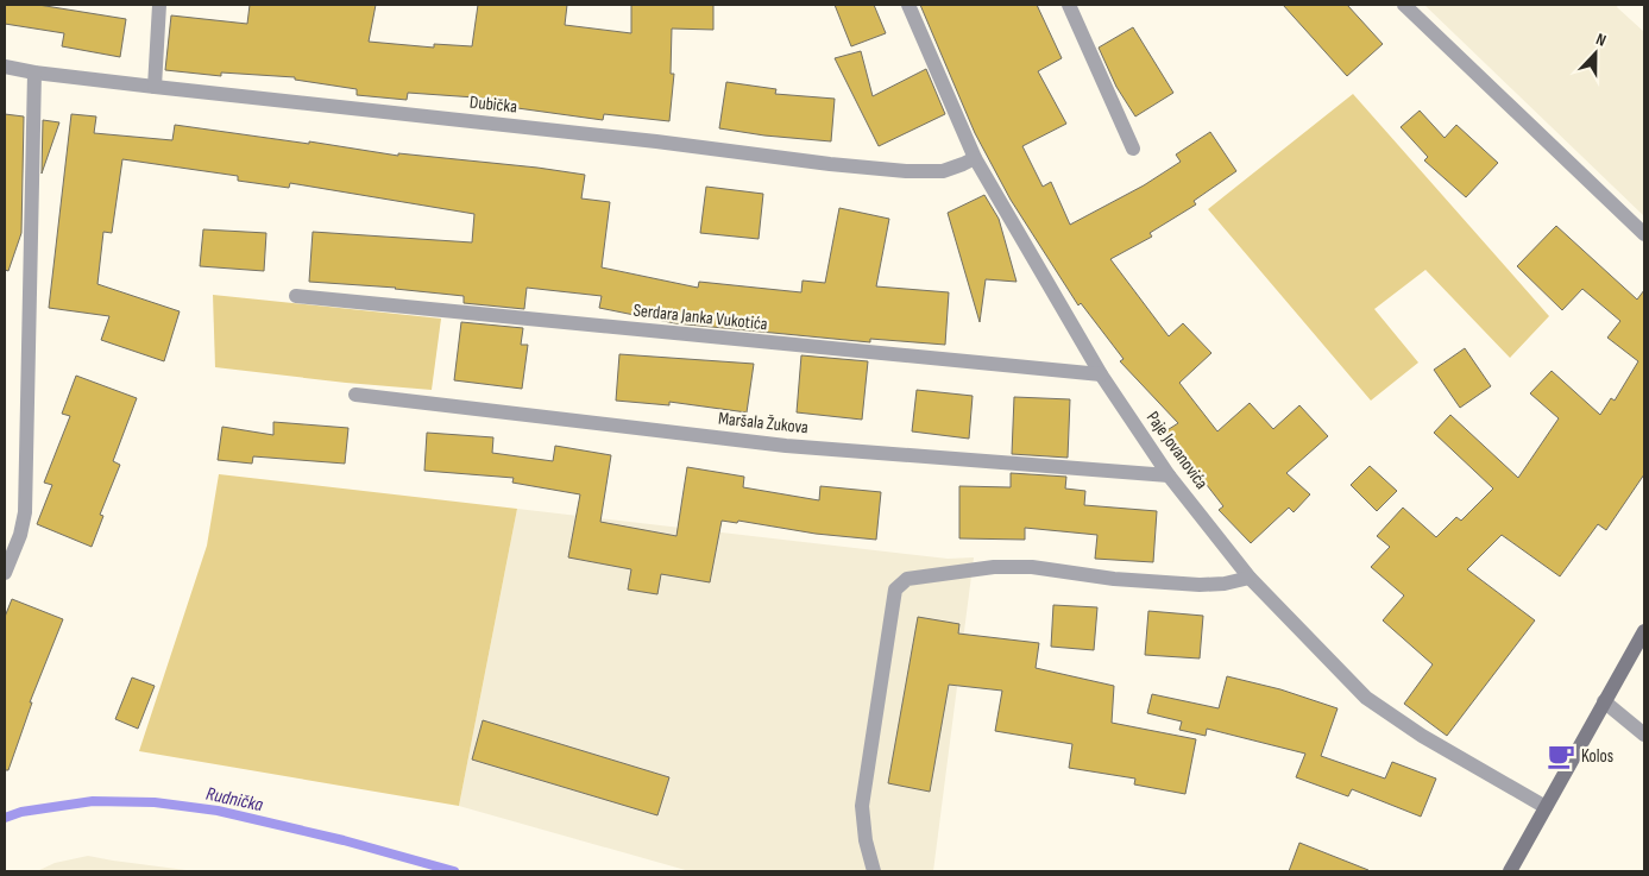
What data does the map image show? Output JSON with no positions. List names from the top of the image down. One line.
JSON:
{"streets":{"street":["Dubička","Serdara Janka Vukotića","Maršala Žukova","Paje Jovanovića"]},"crossings":[["Dubička","Paje Jovanovića"],["Serdara Janka Vukotića","Paje Jovanovića"],["Maršala Žukova","Paje Jovanovića"]],"water":["Rudnička"],"places":{"cafe":["Kolos"]},"north":"top"}
